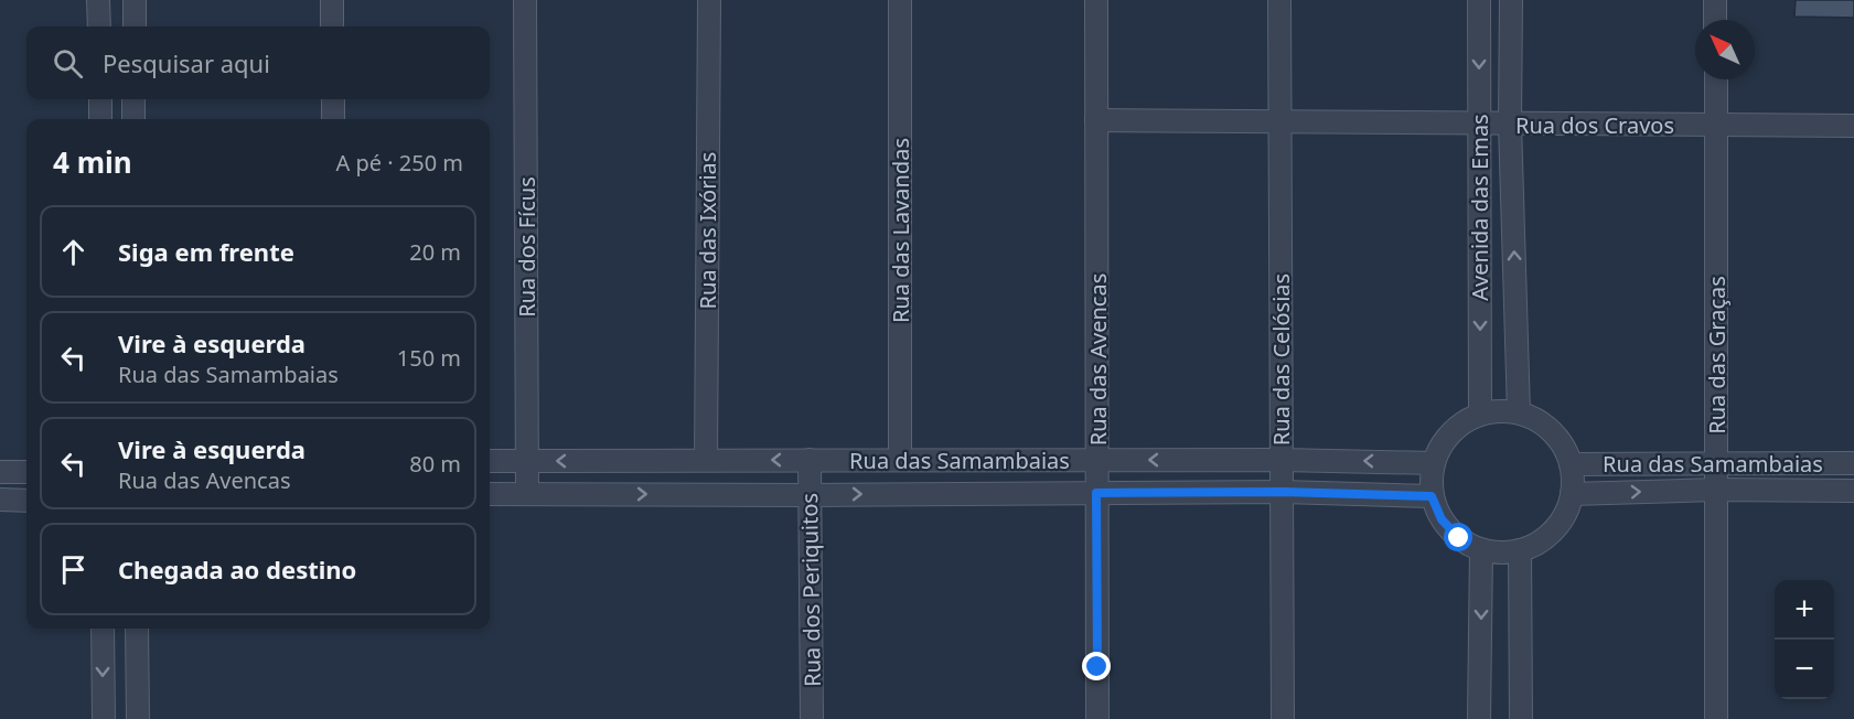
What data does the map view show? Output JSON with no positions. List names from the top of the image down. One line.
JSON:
{"streets":{"street":["Rua dos Cravos","Avenida das Emas","Rua das Ixórias","Rua das Lavandas","Rua dos Fícus","Rua das Graças","Rua das Avencas","Rua das Celósias","Rua das Samambaias","Rua dos Periquitos"]},"crossings":[["Rua dos Cravos","Avenida das Emas"],["Rua dos Cravos","Rua das Graças"],["Rua dos Cravos","Rua das Avencas"],["Rua dos Cravos","Rua das Celósias"],["Avenida das Emas","Rua das Samambaias"],["Rua das Ixórias","Rua das Samambaias"],["Rua das Lavandas","Rua das Samambaias"],["Rua dos Fícus","Rua das Samambaias"],["Rua das Graças","Rua das Samambaias"],["Rua das Avencas","Rua das Samambaias"],["Rua das Celósias","Rua das Samambaias"],["Rua das Samambaias","Rua dos Periquitos"]],"north":"top left","page":{"search":"Pesquisar aqui","heading":["4 min","A pé · 250 m"],"list":[["Siga em frente","20 m"],["Vire à esquerda","Rua das Samambaias","150 m"],["Vire à esquerda","Rua das Avencas","80 m"],"Chegada ao destino"],"map_buttons":["+","−"]}}
